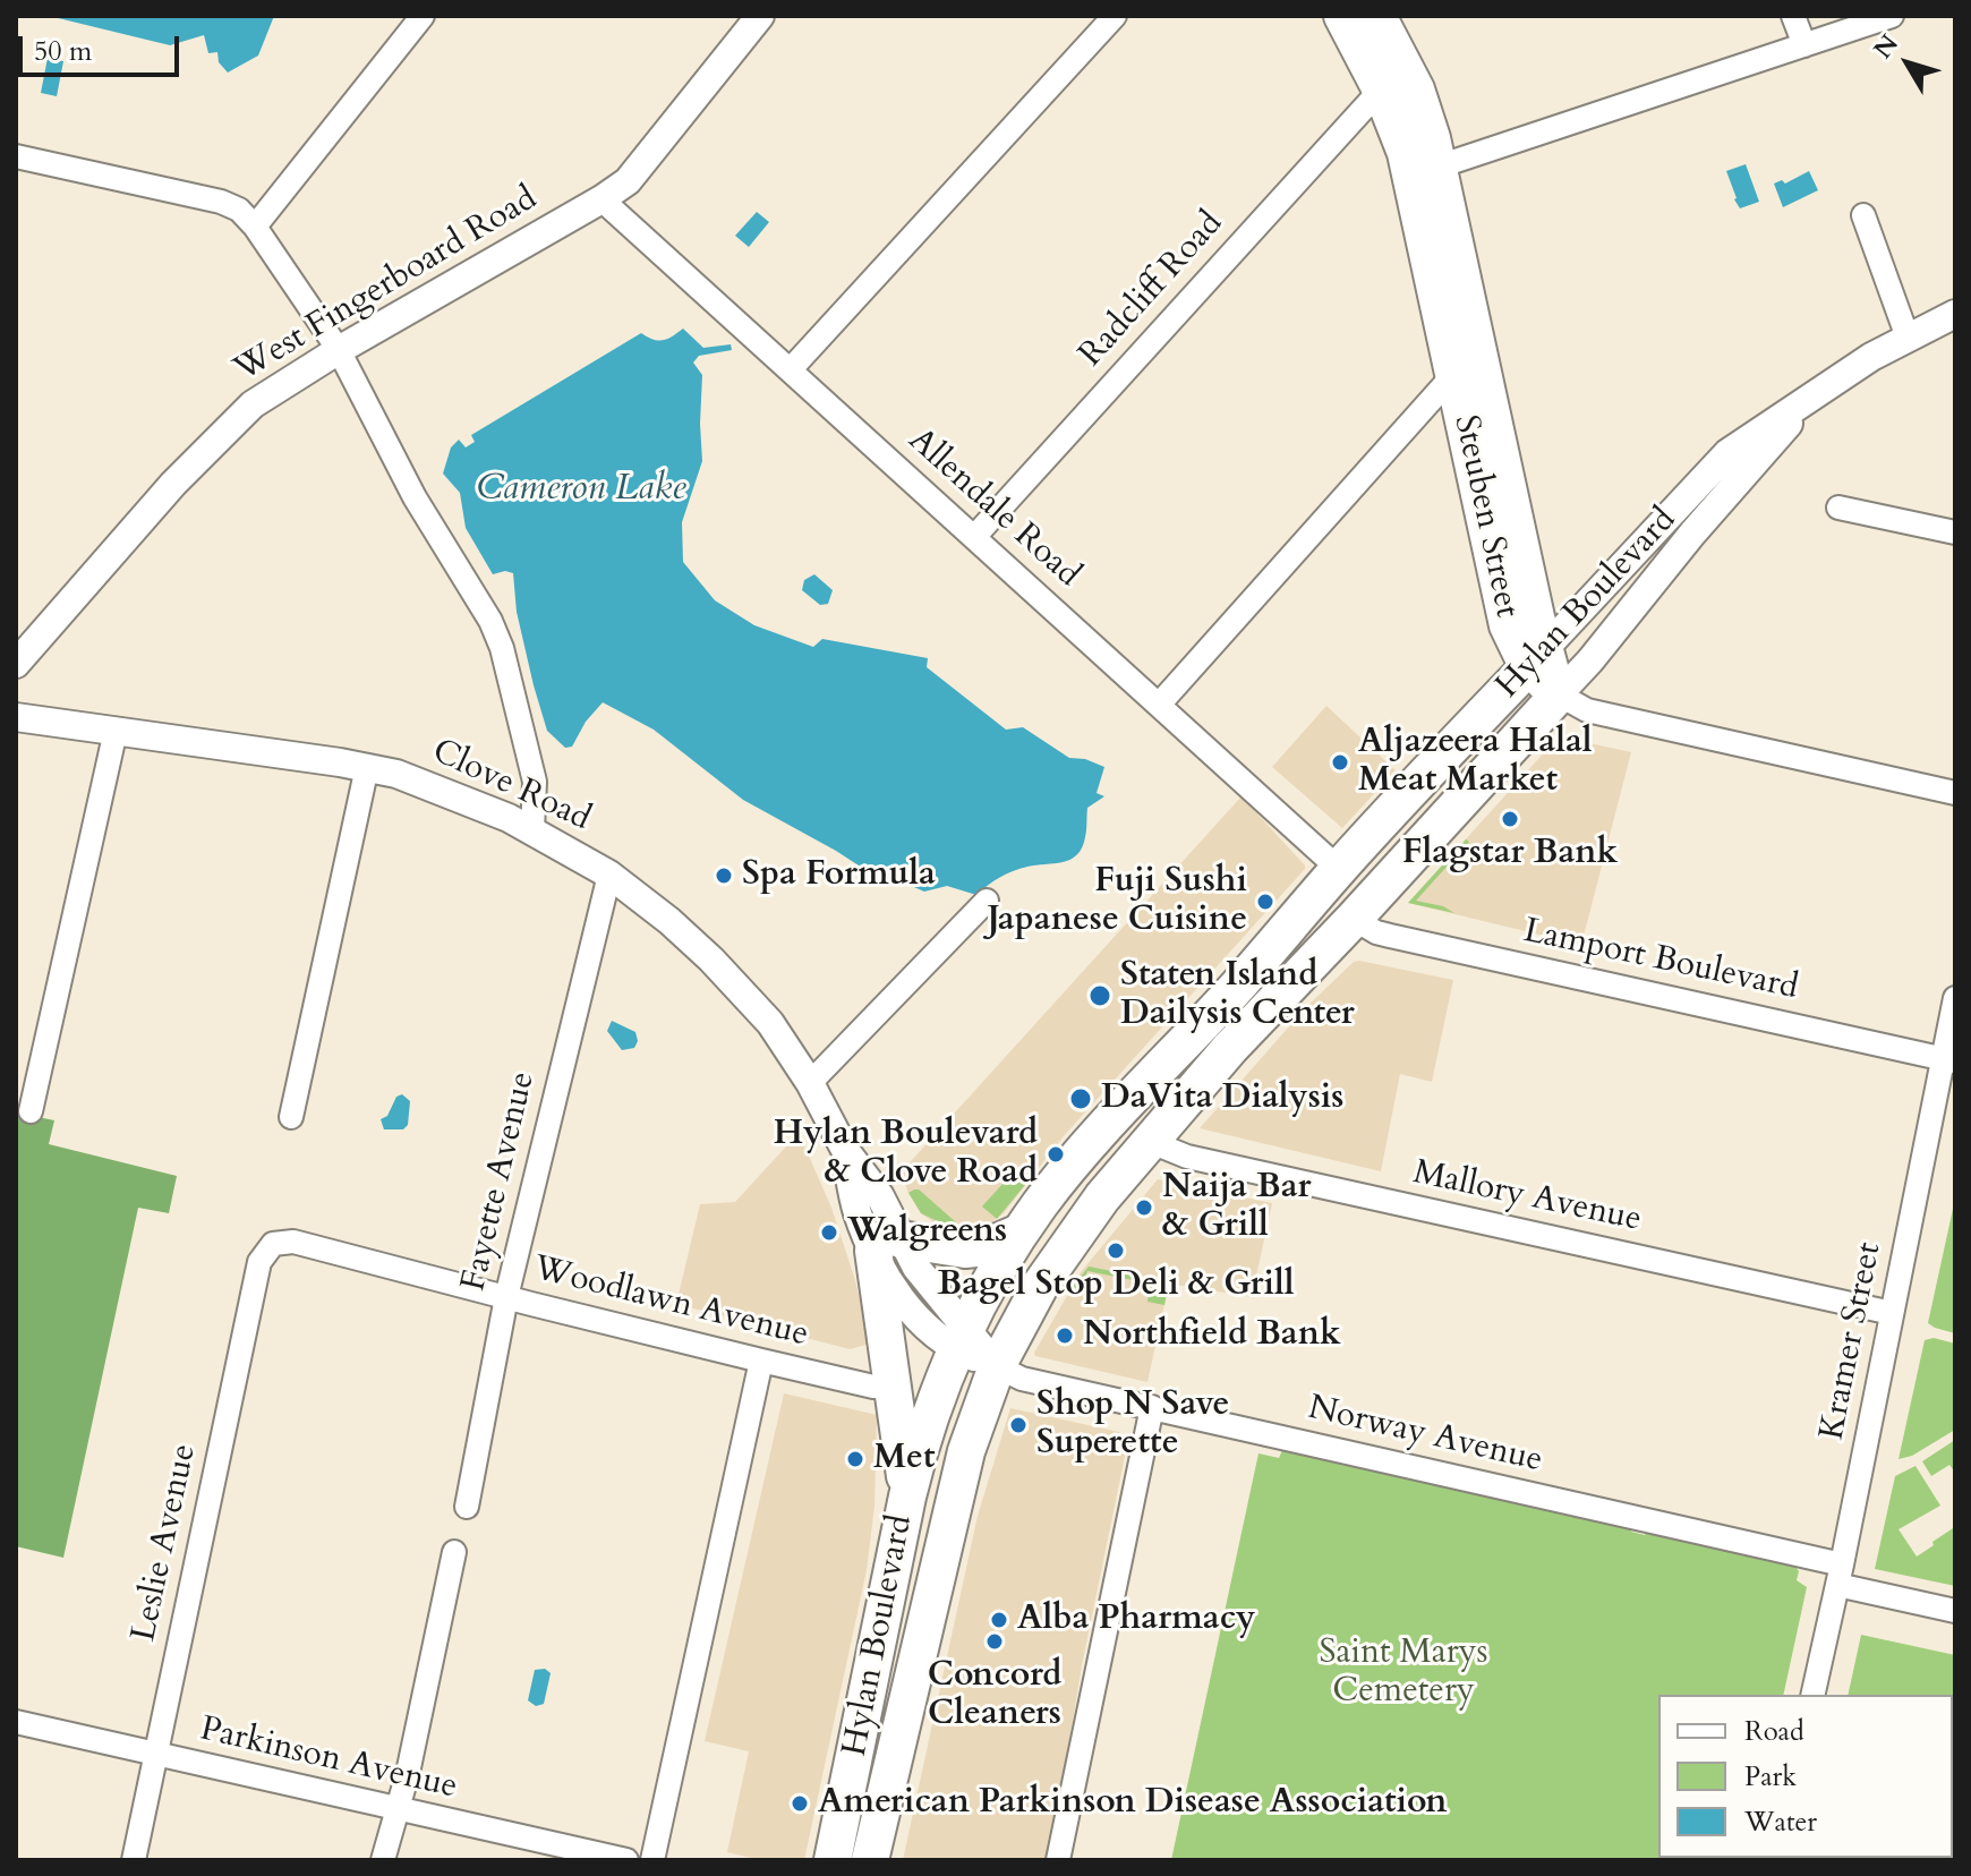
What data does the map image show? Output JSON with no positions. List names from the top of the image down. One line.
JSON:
{"streets":{"main road":["Steuben Street","Hylan Boulevard"],"street":["West Fingerboard Road","Radcliff Road","Allendale Road","Clove Road","Lamport Boulevard","Fayette Avenue","Mallory Avenue","Woodlawn Avenue","Kramer Street","Norway Avenue","Leslie Avenue","Parkinson Avenue"]},"crossings":[["West Fingerboard Road","Allendale Road"],["Radcliff Road","Allendale Road"],["Radcliff Road","Steuben Street"],["Allendale Road","Hylan Boulevard"],["Steuben Street","Hylan Boulevard"],["Hylan Boulevard","Clove Road"],["Hylan Boulevard","Lamport Boulevard"],["Hylan Boulevard","Mallory Avenue"],["Hylan Boulevard","Norway Avenue"],["Clove Road","Fayette Avenue"],["Clove Road","Norway Avenue"],["Lamport Boulevard","Kramer Street"],["Fayette Avenue","Woodlawn Avenue"],["Mallory Avenue","Kramer Street"],["Woodlawn Avenue","Leslie Avenue"],["Kramer Street","Norway Avenue"],["Leslie Avenue","Parkinson Avenue"]],"water":["Cameron Lake"],"parks":["Saint Marys Cemetery"],"places":["Aljazeera Halal Meat Market","Flagstar Bank","Spa Formula","Fuji Sushi Japanese Cuisine","Staten Island Dailysis Center","DaVita Dialysis","Hylan Boulevard & Clove Road","Naija Bar & Grill","Walgreens","Bagel Stop Deli & Grill","Northfield Bank","Shop N Save Superette","Met","Alba Pharmacy","Concord Cleaners","American Parkinson Disease Association"],"legend":["Road","Park","Water"],"scale_bar":"50 m","north":"top left"}
